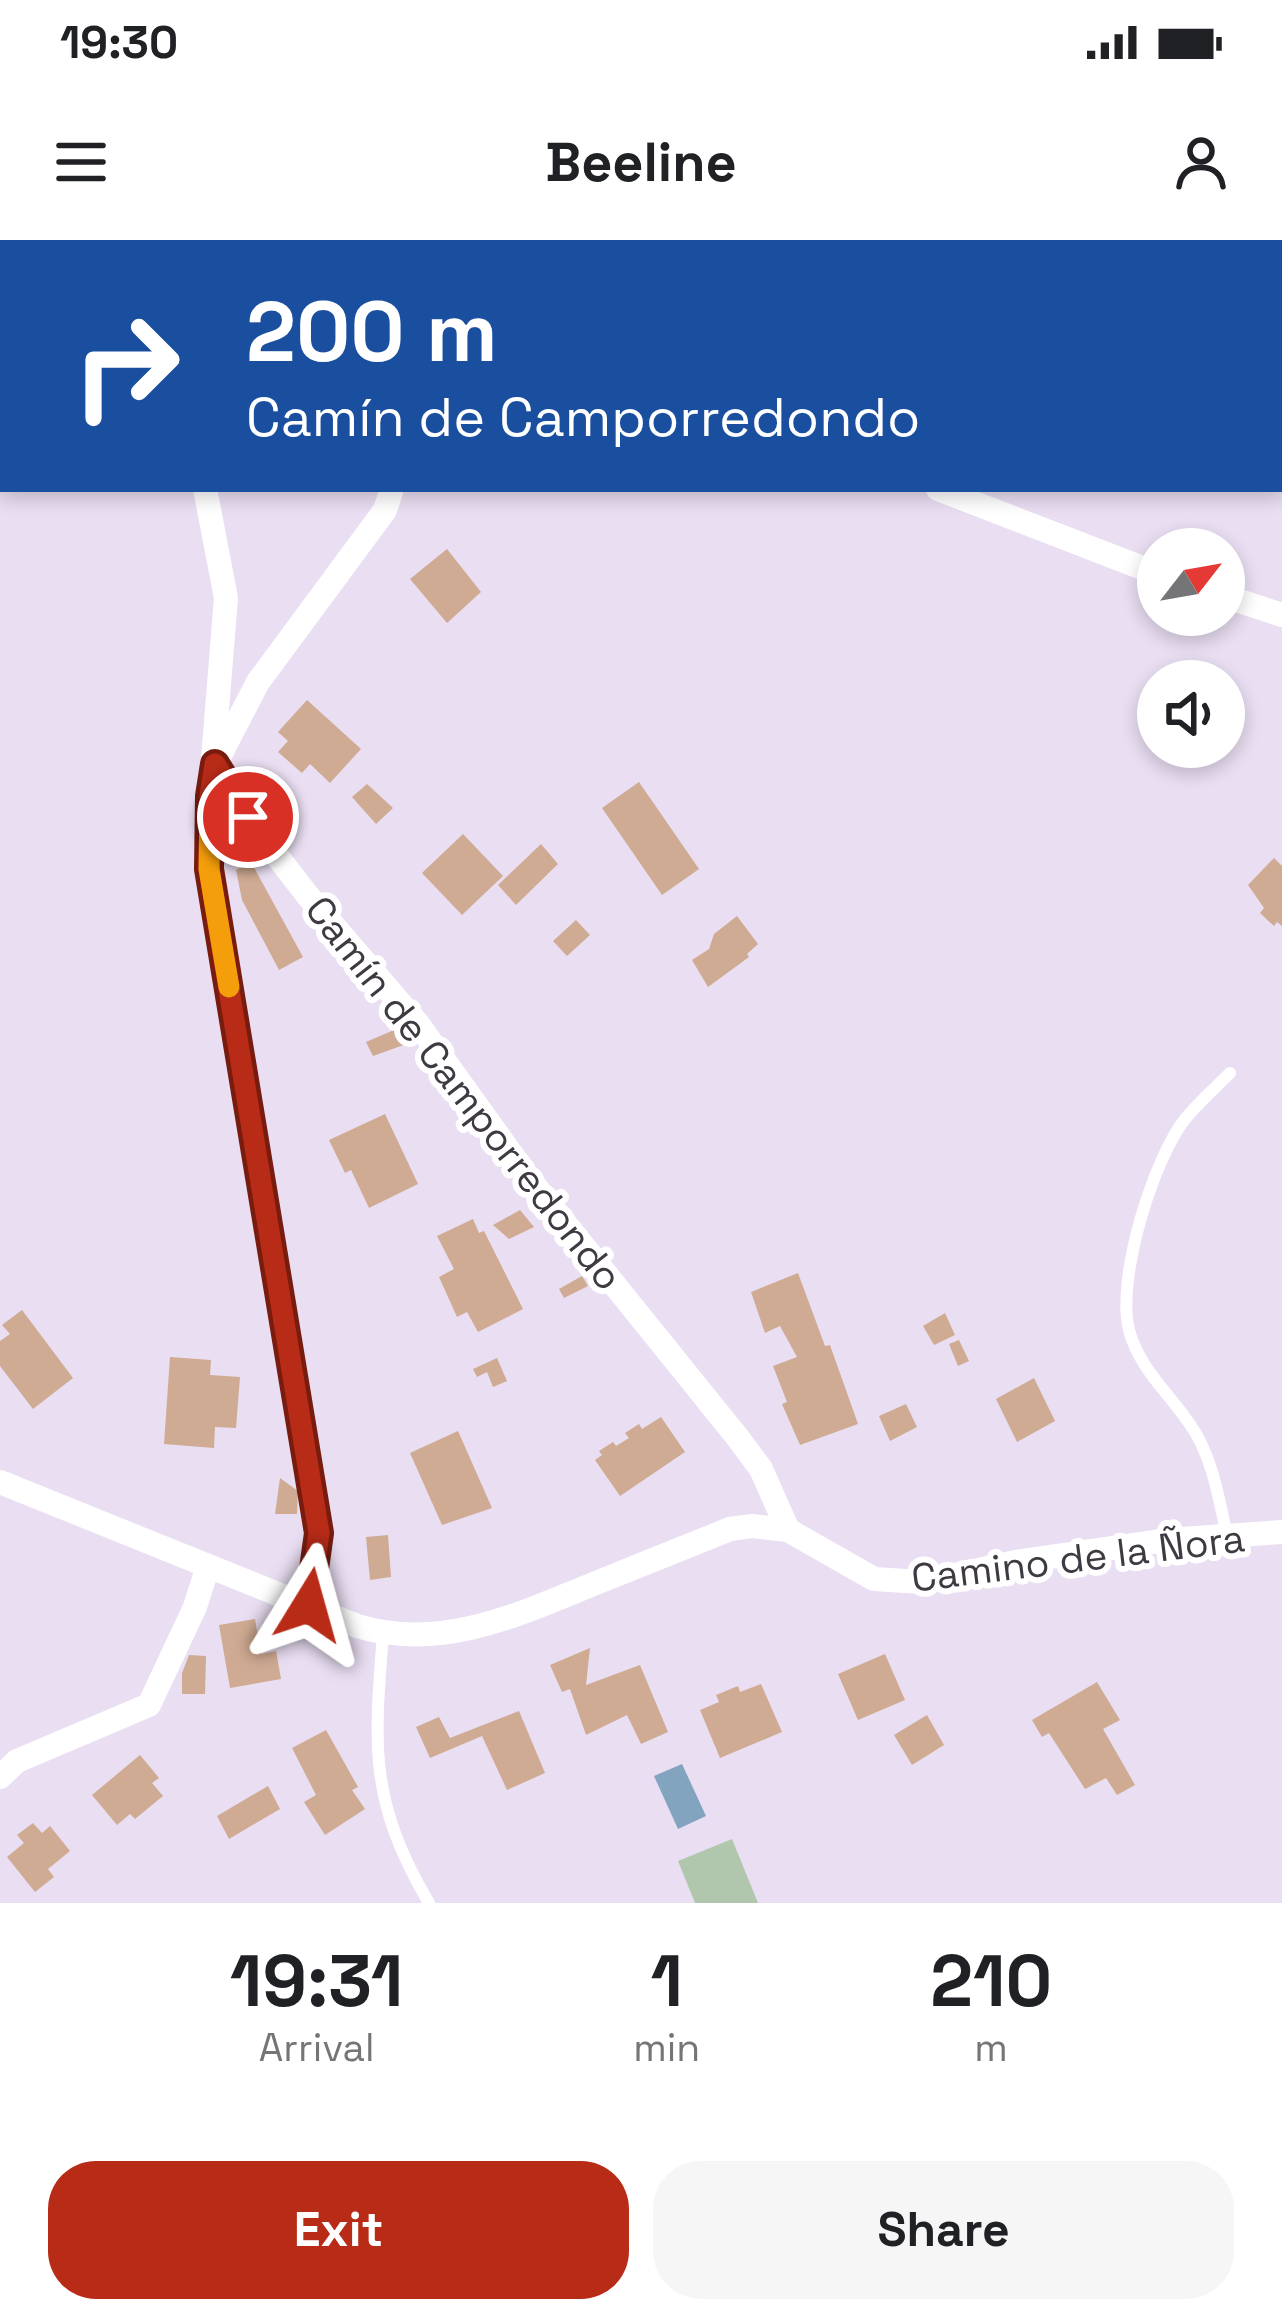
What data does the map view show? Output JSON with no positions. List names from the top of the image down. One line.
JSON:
{"streets":{"street":["Camín de Camporredondo","Camino de la Ñora"]},"crossings":[["Camín de Camporredondo","Camino de la Ñora"]],"north":"top right","page":{"status":"19:30","header":"Beeline","turn":["200 m","Camín de Camporredondo"],"eta":["19:31","Arrival","1","min","210","m"],"buttons":["Exit","Share"]}}
